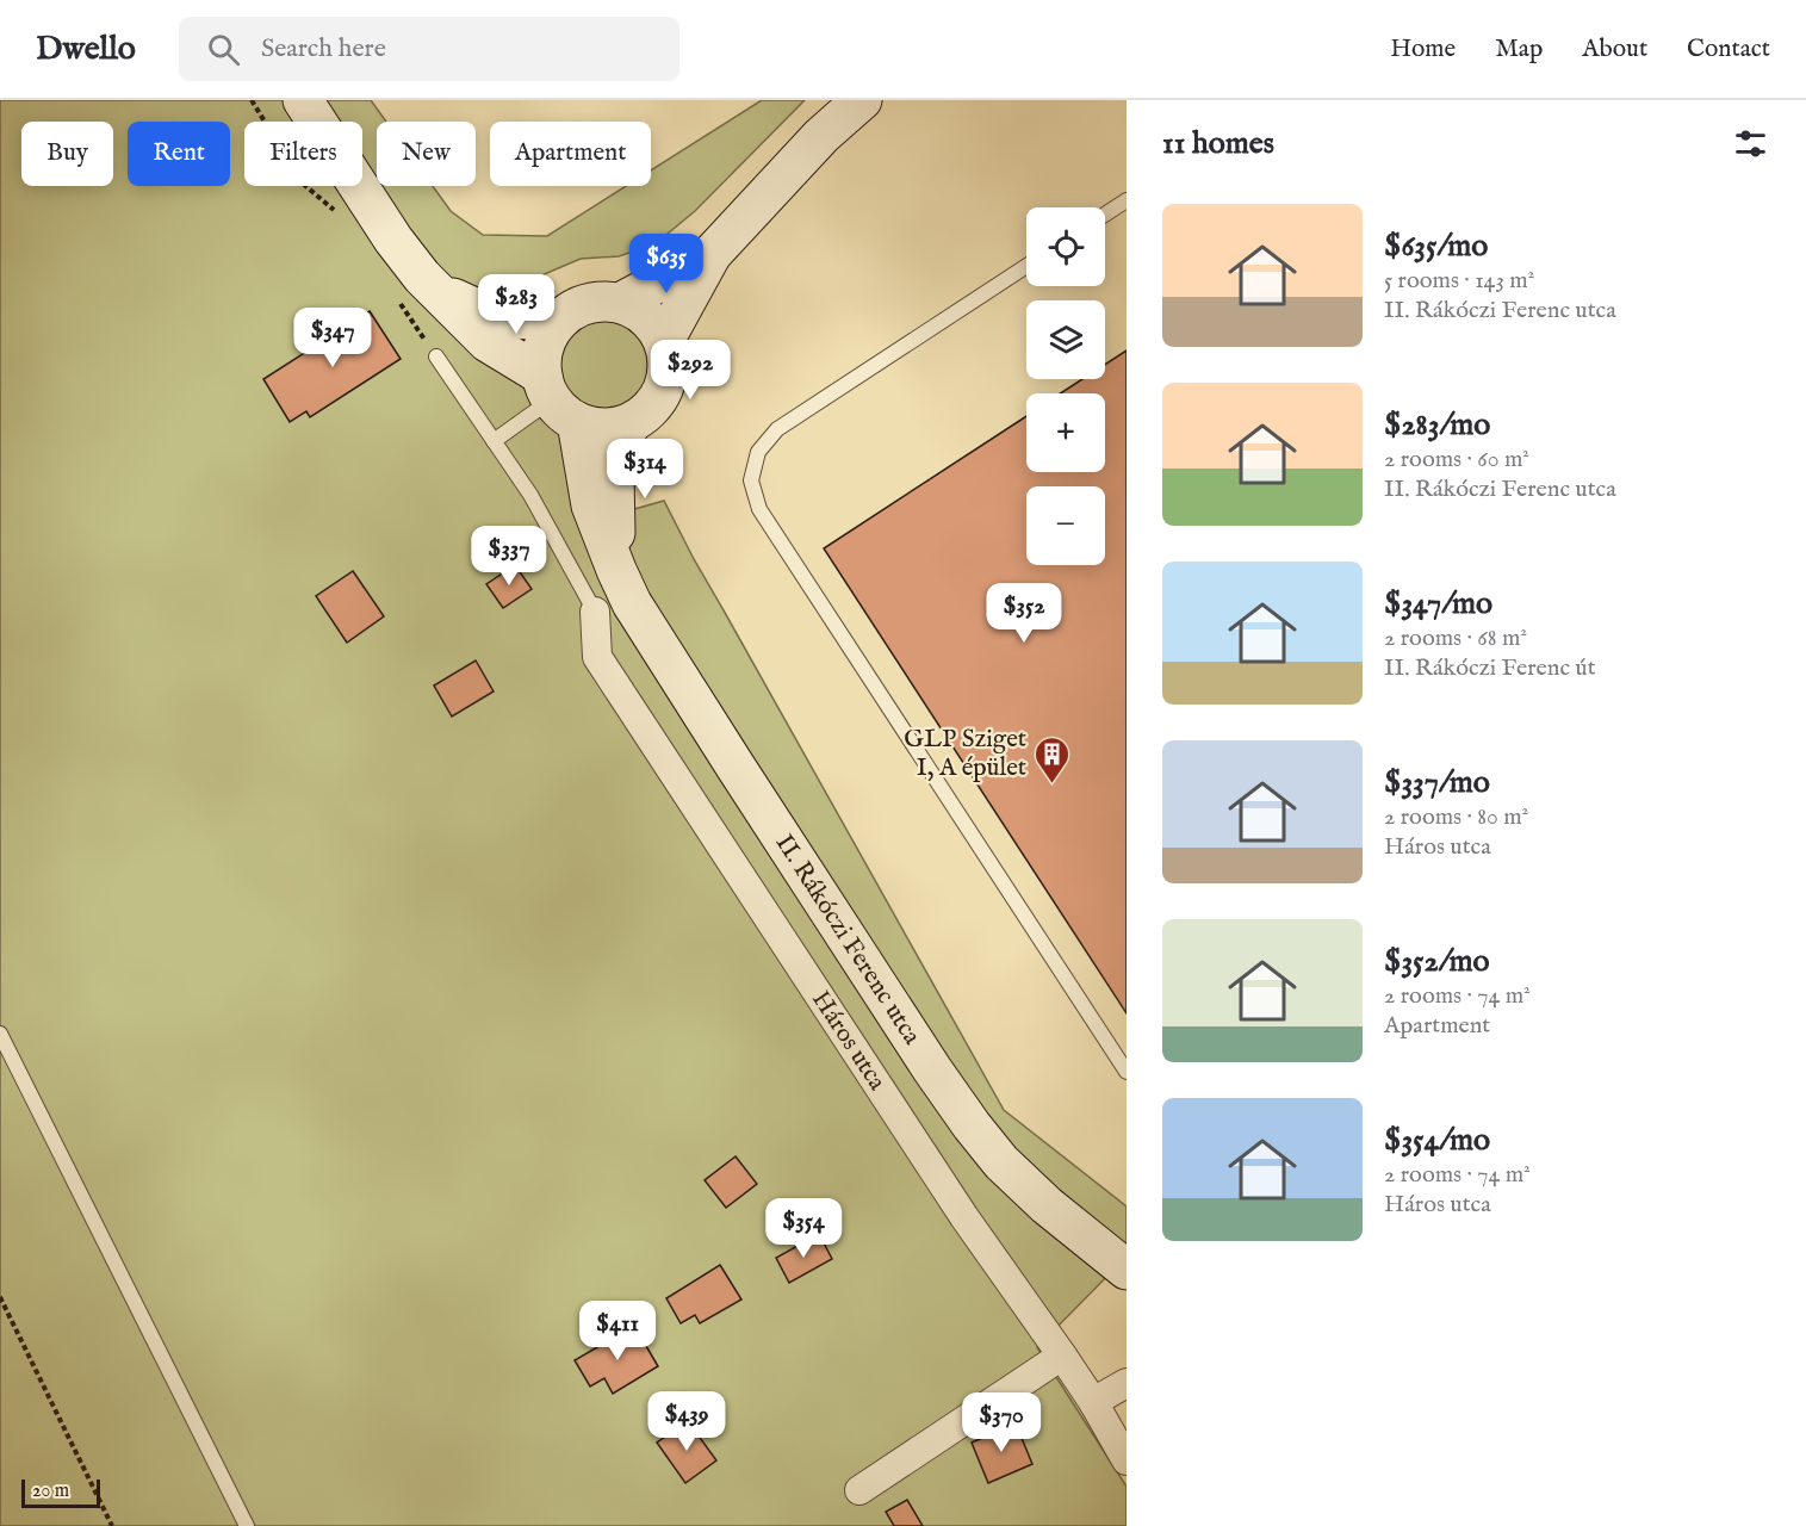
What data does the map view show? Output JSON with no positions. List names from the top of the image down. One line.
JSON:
{"streets":{"main road":["II. Rákóczi Ferenc utca"],"street":["Háros utca"]},"places":{"building":["GLP Sziget I, A épület"]},"scale_bar":"20 m","page":{"header":"Dwello","search":"Search here","nav":["Home","Map","About","Contact"],"heading":"11 homes","chip":["Buy","Rent","Filters","New","Apartment"],"list":[{"name":"$635/mo","note":"5 rooms · 143 m² · II. Rákóczi Ferenc utca"},{"name":"$283/mo","note":"2 rooms · 60 m² · II. Rákóczi Ferenc utca"},{"name":"$347/mo","note":"2 rooms · 68 m² · II. Rákóczi Ferenc út"},{"name":"$337/mo","note":"2 rooms · 80 m² · Háros utca"},{"name":"$352/mo","note":"2 rooms · 74 m² · Apartment"},{"name":"$354/mo","note":"2 rooms · 74 m² · Háros utca"}],"map_buttons":["+","−"],"price":["$635","$283","$347","$292","$314","$337","$352","$354","$411","$439","$370"],"scale":"20 m"}}
